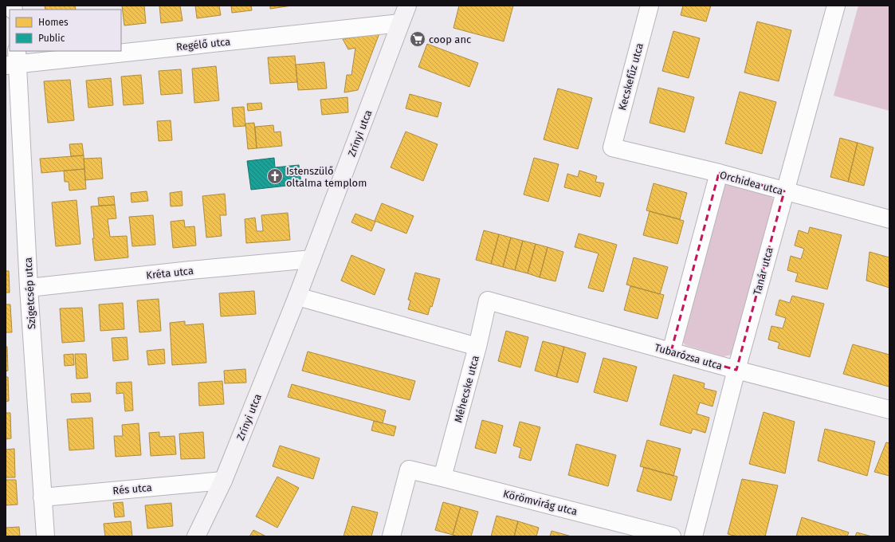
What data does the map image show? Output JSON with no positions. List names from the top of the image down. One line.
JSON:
{"streets":{"main road":["Zrínyi utca"],"street":["Regélő utca","Kecskefűz utca","Orchidea utca","Tanár utca","Kréta utca","Szigetcsép utca","Tubarózsa utca","Méhecske utca","Rés utca","Körömvirág utca"]},"crossings":[["Regélő utca","Zrínyi utca"],["Regélő utca","Szigetcsép utca"],["Kecskefűz utca","Orchidea utca"],["Zrínyi utca","Kréta utca"],["Zrínyi utca","Rés utca"],["Orchidea utca","Tanár utca"],["Tanár utca","Tubarózsa utca"],["Kréta utca","Szigetcsép utca"],["Szigetcsép utca","Rés utca"],["Tubarózsa utca","Méhecske utca"],["Méhecske utca","Körömvirág utca"]],"places":{"supermarket":["coop anc"],"church":["Istenszülő oltalma templom"]},"legend":["Homes","Public"]}
